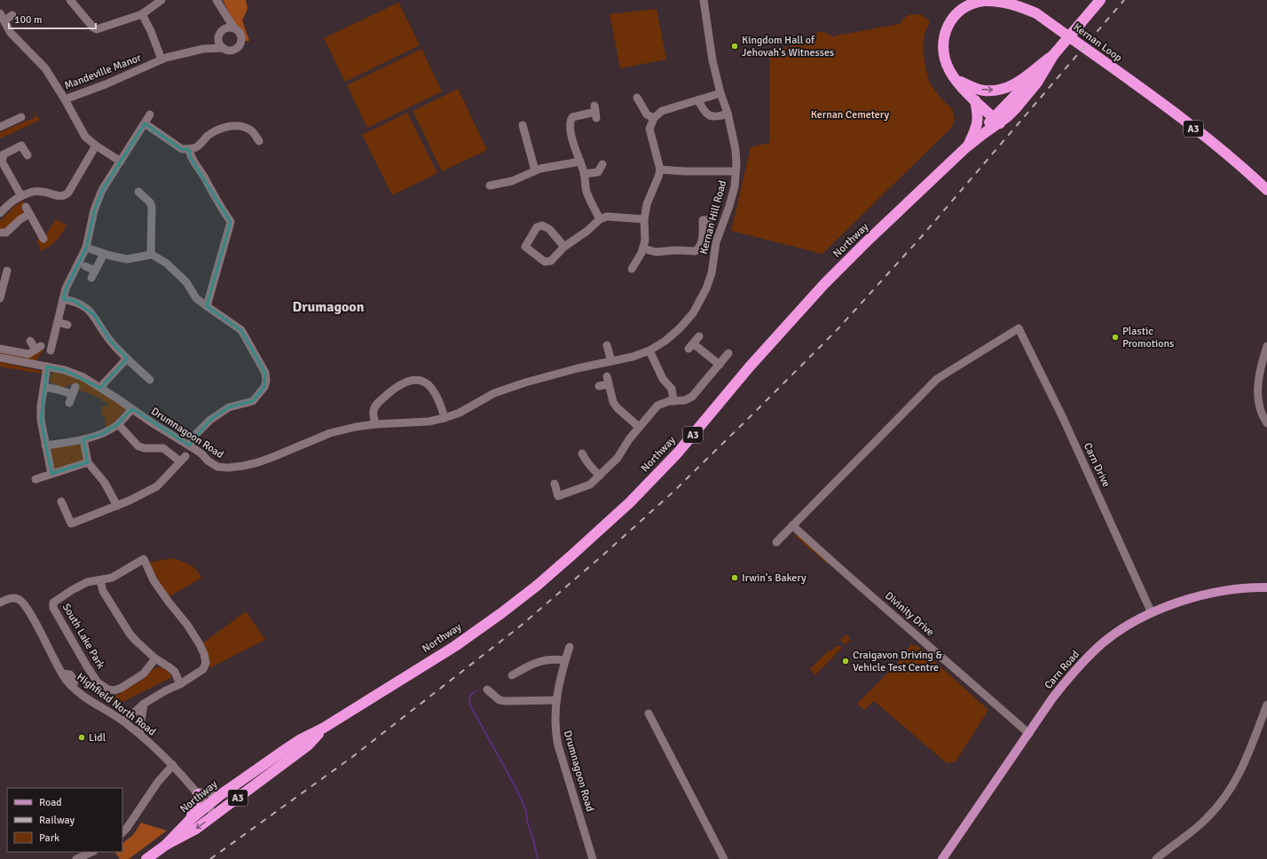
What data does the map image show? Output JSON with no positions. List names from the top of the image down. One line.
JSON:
{"streets":{"highway":["Kernan Loop","A3","Northway"],"main road":["Carn Road"],"street":["Mandeville Manor","Kernan Hill Road","Drumnagoon Road","Carn Drive","Divinity Drive","South Lake Park","Highfield North Road"]},"crossings":[["Kernan Loop","A3"],["A3","Northway"],["Kernan Hill Road","Drumnagoon Road"],["Northway","Highfield North Road"],["Carn Drive","Divinity Drive"],["Carn Drive","Carn Road"],["Divinity Drive","Carn Road"],["South Lake Park","Highfield North Road"]],"districts":["Drumagoon"],"parks":["Kernan Cemetery"],"places":["Kingdom Hall of Jehovah's Witnesses","Plastic Promotions","Irwin's Bakery","Craigavon Driving & Vehicle Test Centre","Lidl"],"legend":["Road","Railway","Park"],"scale_bar":"100 m"}
